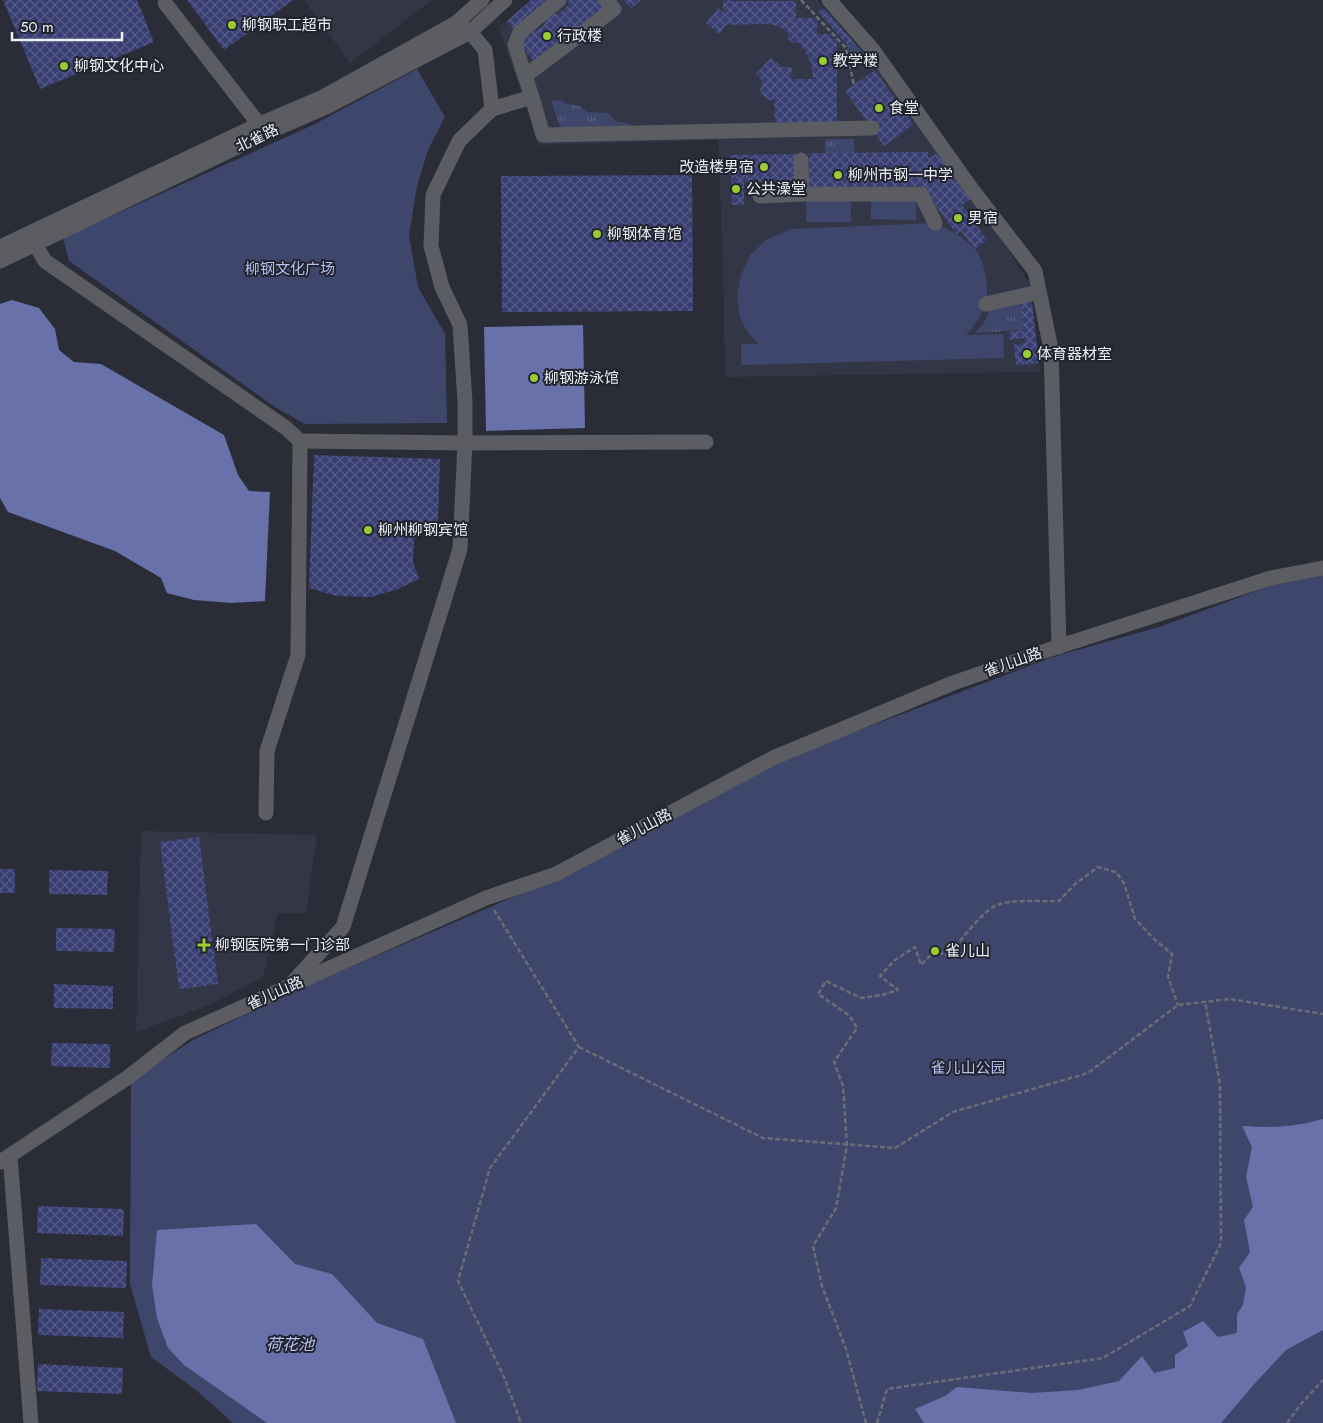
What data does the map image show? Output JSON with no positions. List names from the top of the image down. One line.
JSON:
{"streets":{"street":["北雀路","雀儿山路"]},"water":["荷花池"],"parks":["柳钢文化广场","雀儿山公园"],"places":{"other":["柳钢职工超市","行政楼","教学楼","柳钢文化中心","食堂","改造楼男宿","柳州市钢一中学","公共澡堂","男宿","柳钢体育馆","体育器材室","柳钢游泳馆","柳州柳钢宾馆","雀儿山"],"health":["柳钢医院第一门诊部"]},"scale_bar":"50 m"}
